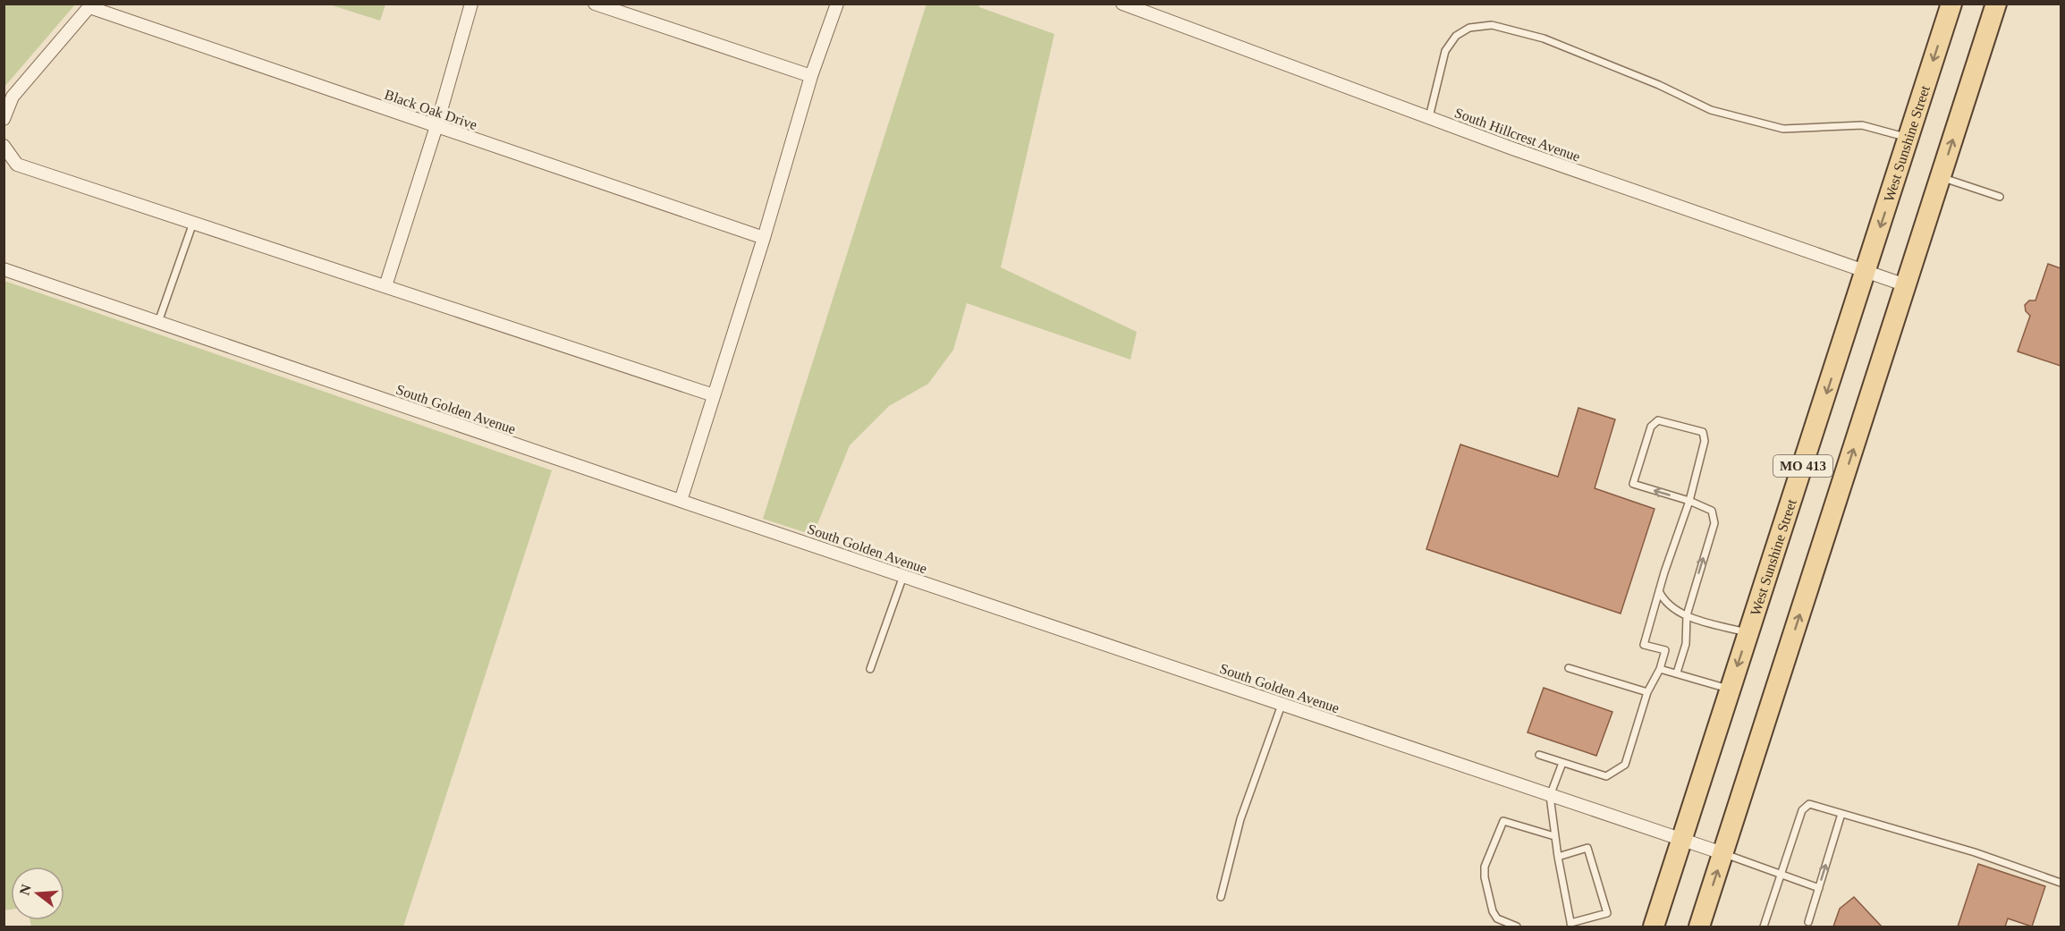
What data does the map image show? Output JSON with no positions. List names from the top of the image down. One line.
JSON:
{"streets":{"main road":["West Sunshine Street","MO 413"],"street":["Black Oak Drive","South Hillcrest Avenue","South Golden Avenue"]},"crossings":[["South Hillcrest Avenue","West Sunshine Street"],["South Hillcrest Avenue","MO 413"],["West Sunshine Street","South Golden Avenue"],["South Golden Avenue","MO 413"]],"north":"left"}
